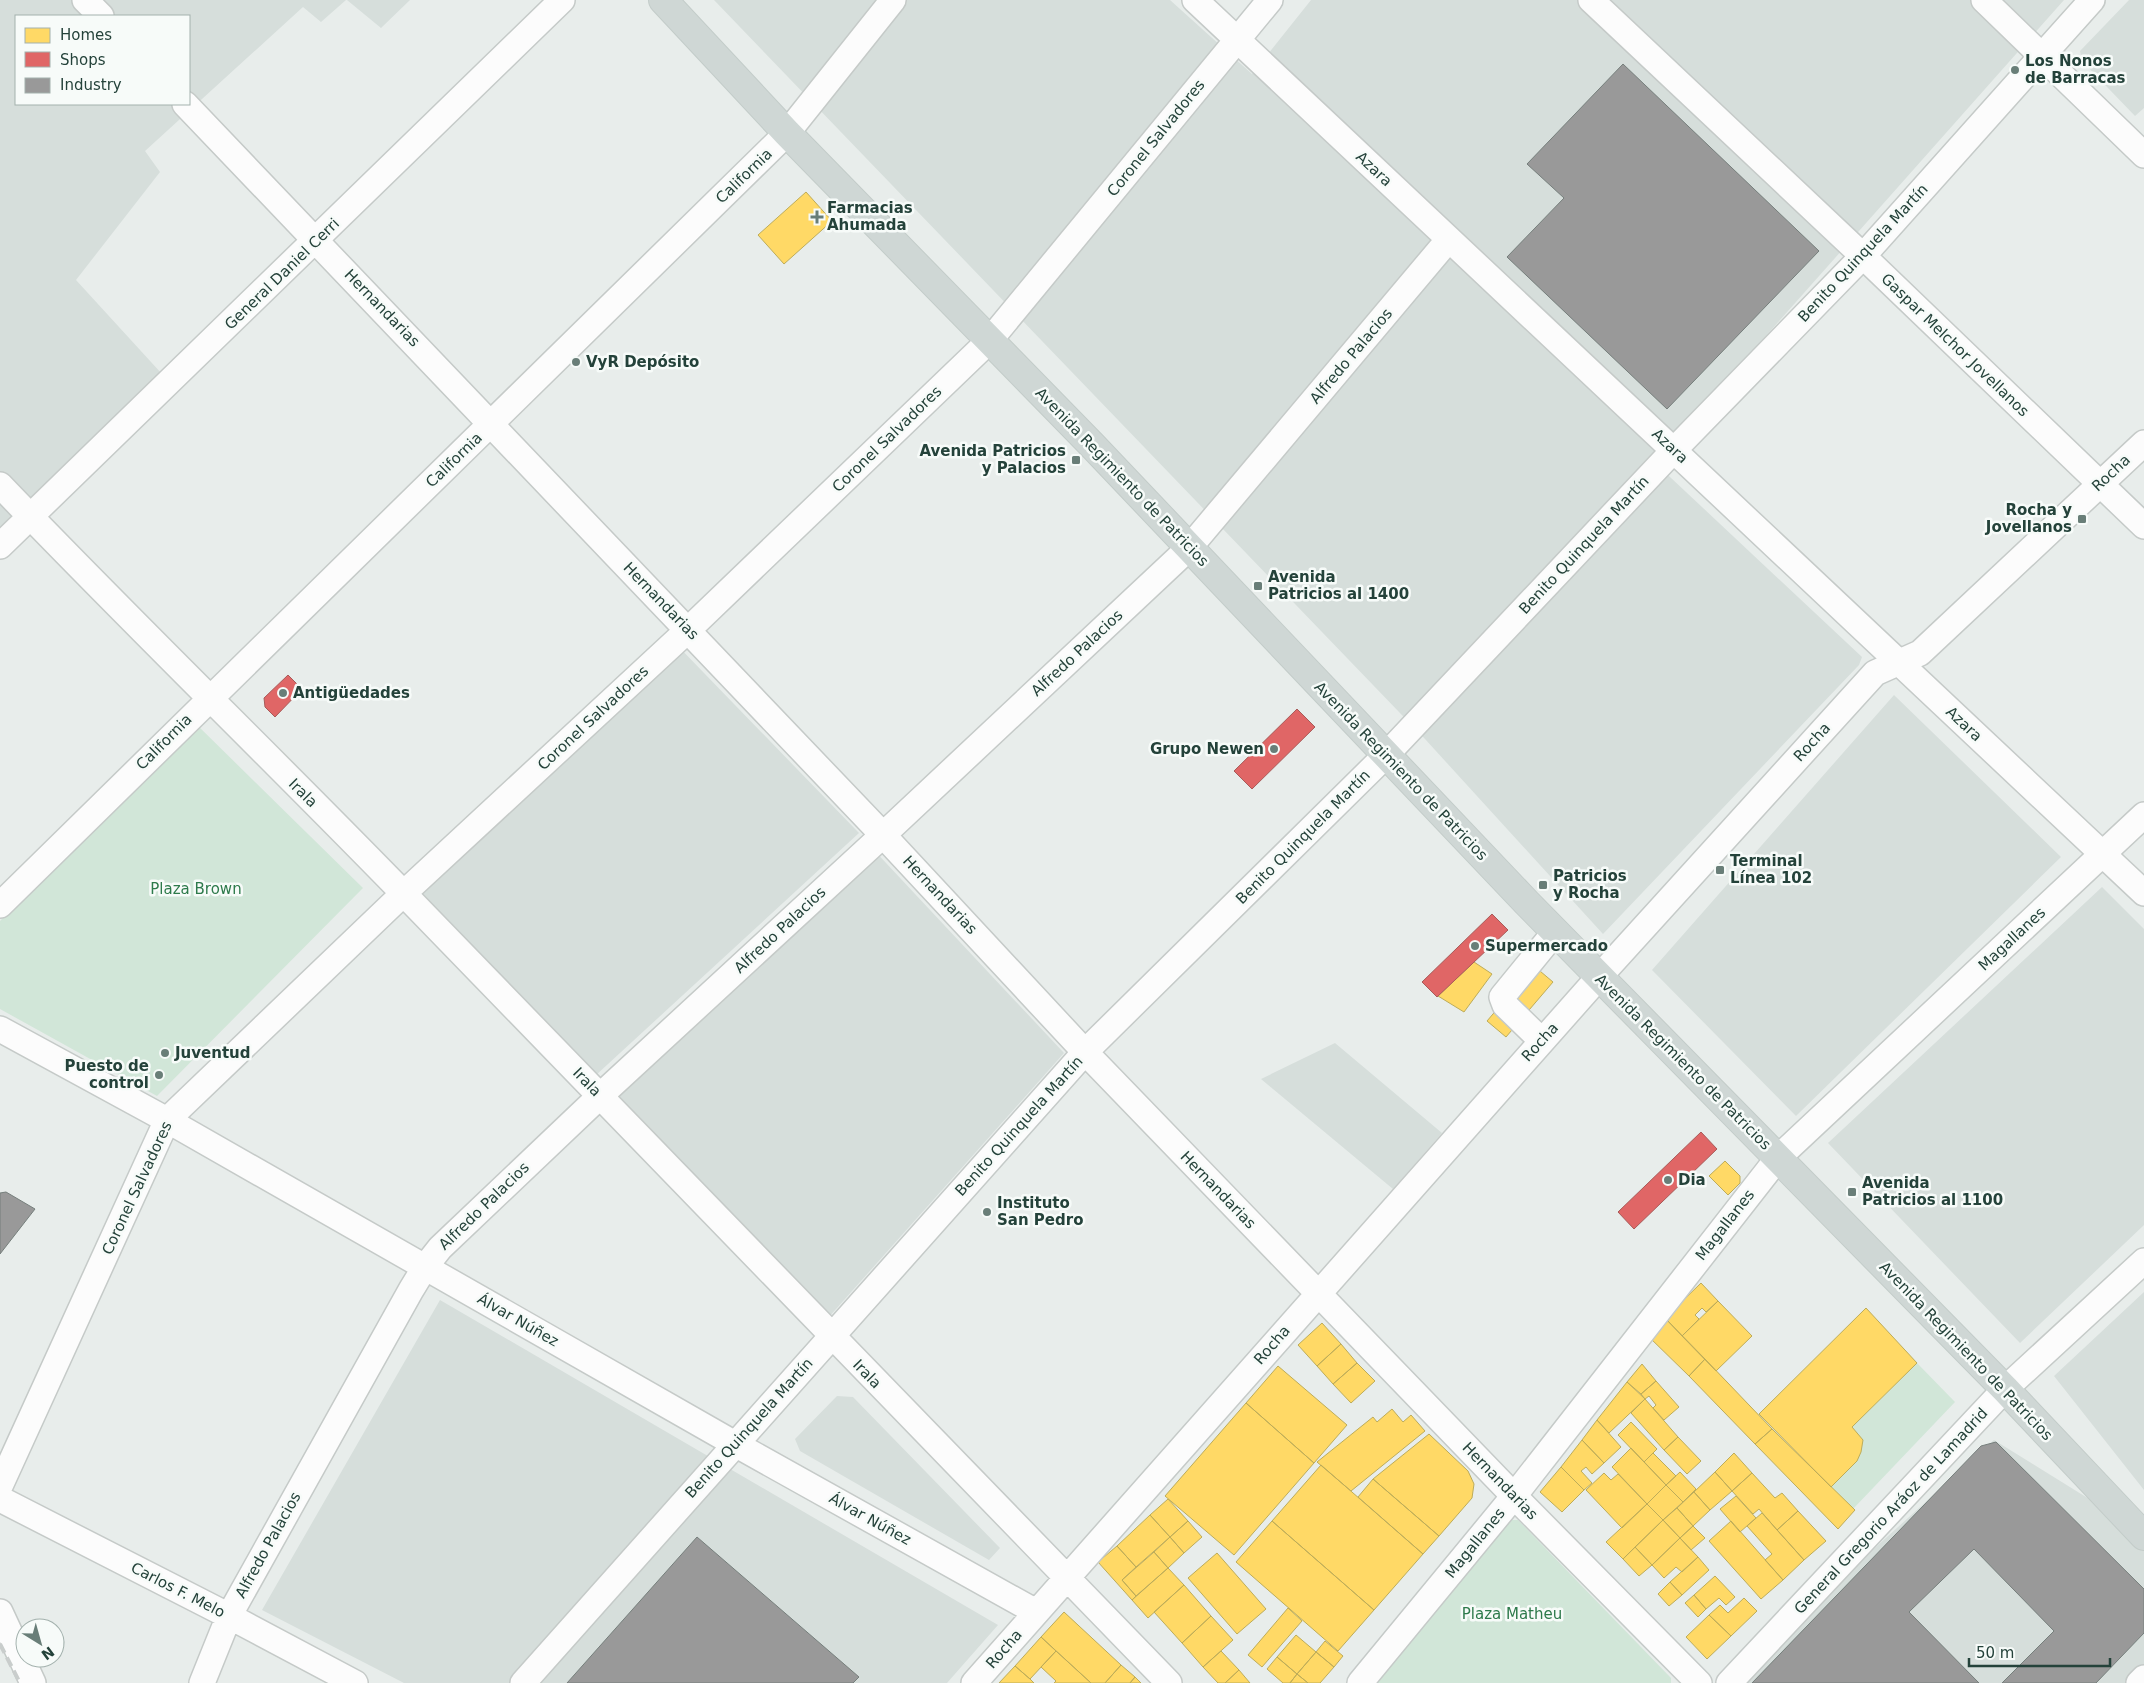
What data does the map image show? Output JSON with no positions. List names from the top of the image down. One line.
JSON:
{"streets":{"main road":["Avenida Regimiento de Patricios"],"street":["Coronel Salvadores","Azara","California","Benito Quinquela Martín","General Daniel Cerri","Hernandarias","Gaspar Melchor Jovellanos","Alfredo Palacios","Rocha","Irala","Magallanes","Álvar Núñez","General Gregorio Aráoz de Lamadrid","Carlos F. Melo"]},"crossings":[["Coronel Salvadores","Azara"],["Coronel Salvadores","Hernandarias"],["Coronel Salvadores","Avenida Regimiento de Patricios"],["Coronel Salvadores","Irala"],["Coronel Salvadores","Álvar Núñez"],["Azara","Benito Quinquela Martín"],["Azara","Alfredo Palacios"],["Azara","Rocha"],["Azara","Magallanes"],["California","Hernandarias"],["California","Avenida Regimiento de Patricios"],["California","Irala"],["Benito Quinquela Martín","Hernandarias"],["Benito Quinquela Martín","Gaspar Melchor Jovellanos"],["Benito Quinquela Martín","Avenida Regimiento de Patricios"],["Benito Quinquela Martín","Irala"],["Benito Quinquela Martín","Álvar Núñez"],["General Daniel Cerri","Hernandarias"],["General Daniel Cerri","Irala"],["Hernandarias","Alfredo Palacios"],["Hernandarias","Rocha"],["Hernandarias","Magallanes"],["Gaspar Melchor Jovellanos","Rocha"],["Alfredo Palacios","Avenida Regimiento de Patricios"],["Alfredo Palacios","Irala"],["Alfredo Palacios","Álvar Núñez"],["Alfredo Palacios","Carlos F. Melo"],["Rocha","Avenida Regimiento de Patricios"],["Rocha","Irala"],["Rocha","Álvar Núñez"],["Avenida Regimiento de Patricios","Magallanes"],["Avenida Regimiento de Patricios","General Gregorio Aráoz de Lamadrid"]],"parks":["Plaza Brown","Plaza Matheu"],"places":{"other":["Los Nonos de Barracas","VyR Depósito","Antigüedades","Grupo Newen","Supermercado","Juventud","Puesto de control","Dia","Instituto San Pedro"],"health":["Farmacias Ahumada"],"transit":["Avenida Patricios y Palacios","Rocha y Jovellanos","Avenida Patricios al 1400","Terminal Línea 102","Patricios y Rocha","Avenida Patricios al 1100"]},"legend":["Homes","Shops","Industry"],"scale_bar":"50 m","north":"bottom right"}
